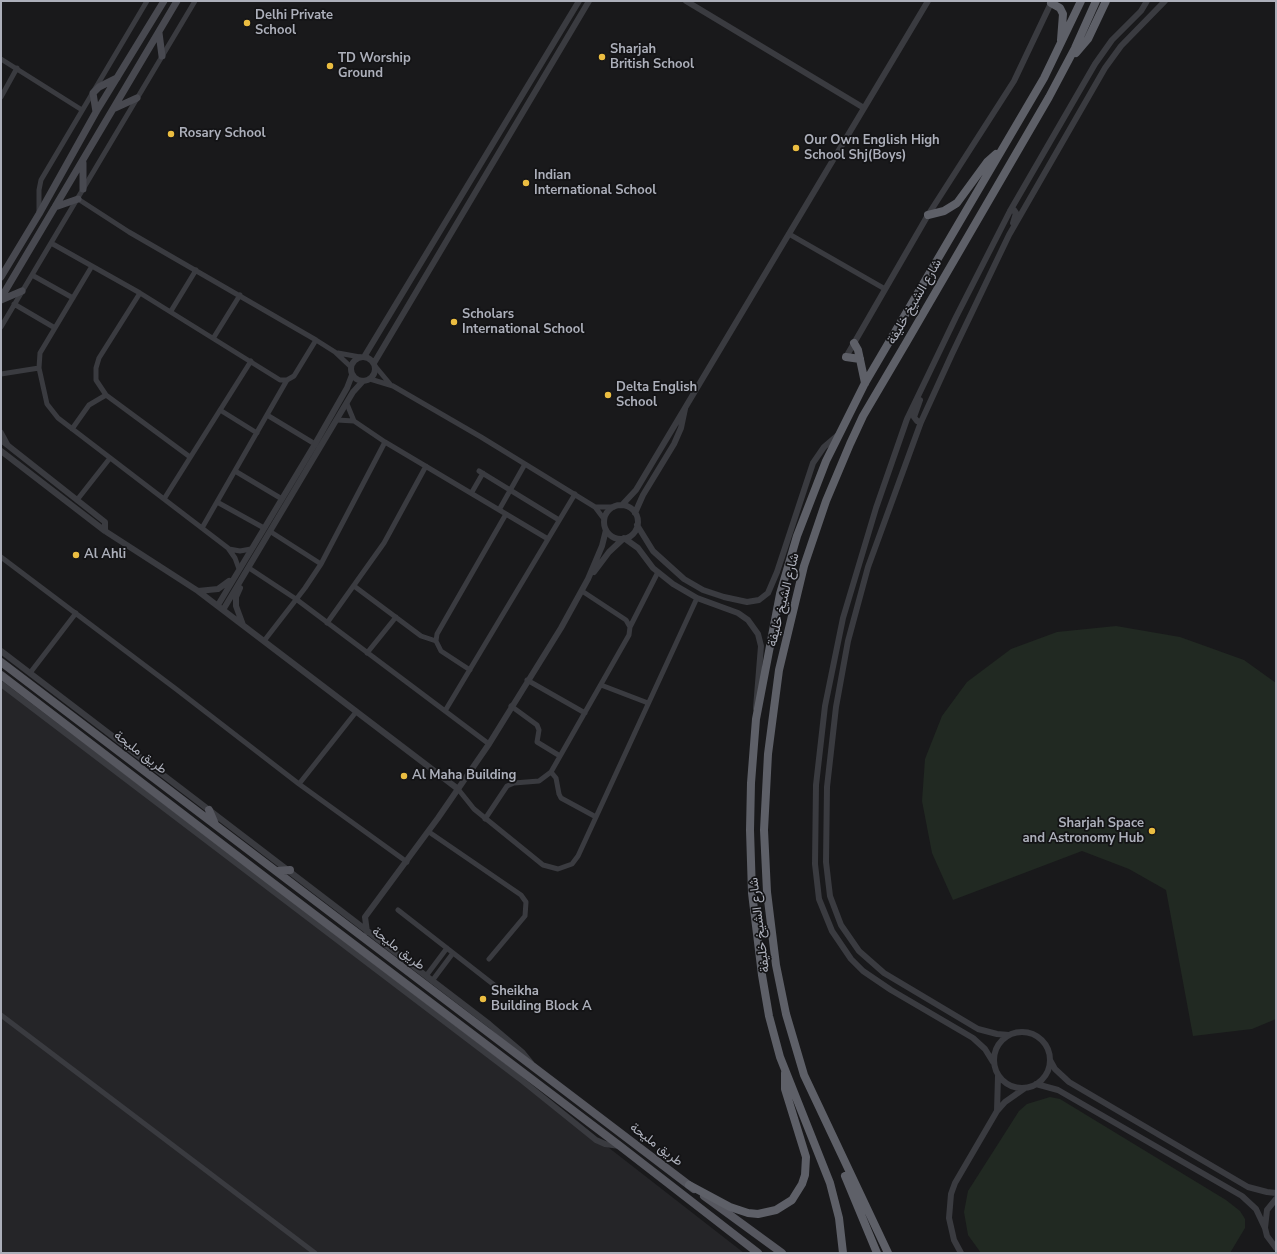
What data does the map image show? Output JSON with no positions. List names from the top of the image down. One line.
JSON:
{"streets":{"highway":["شارع الشيخ خليفة"],"main road":["طريق مليحة"]},"places":["Delhi Private School","Sharjah British School","TD Worship Ground","Rosary School","Our Own English High School Shj(Boys)","Indian International School","Scholars International School","Delta English School","Al Ahli","Al Maha Building","Sharjah Space and Astronomy Hub","Sheikha Building Block A"]}
